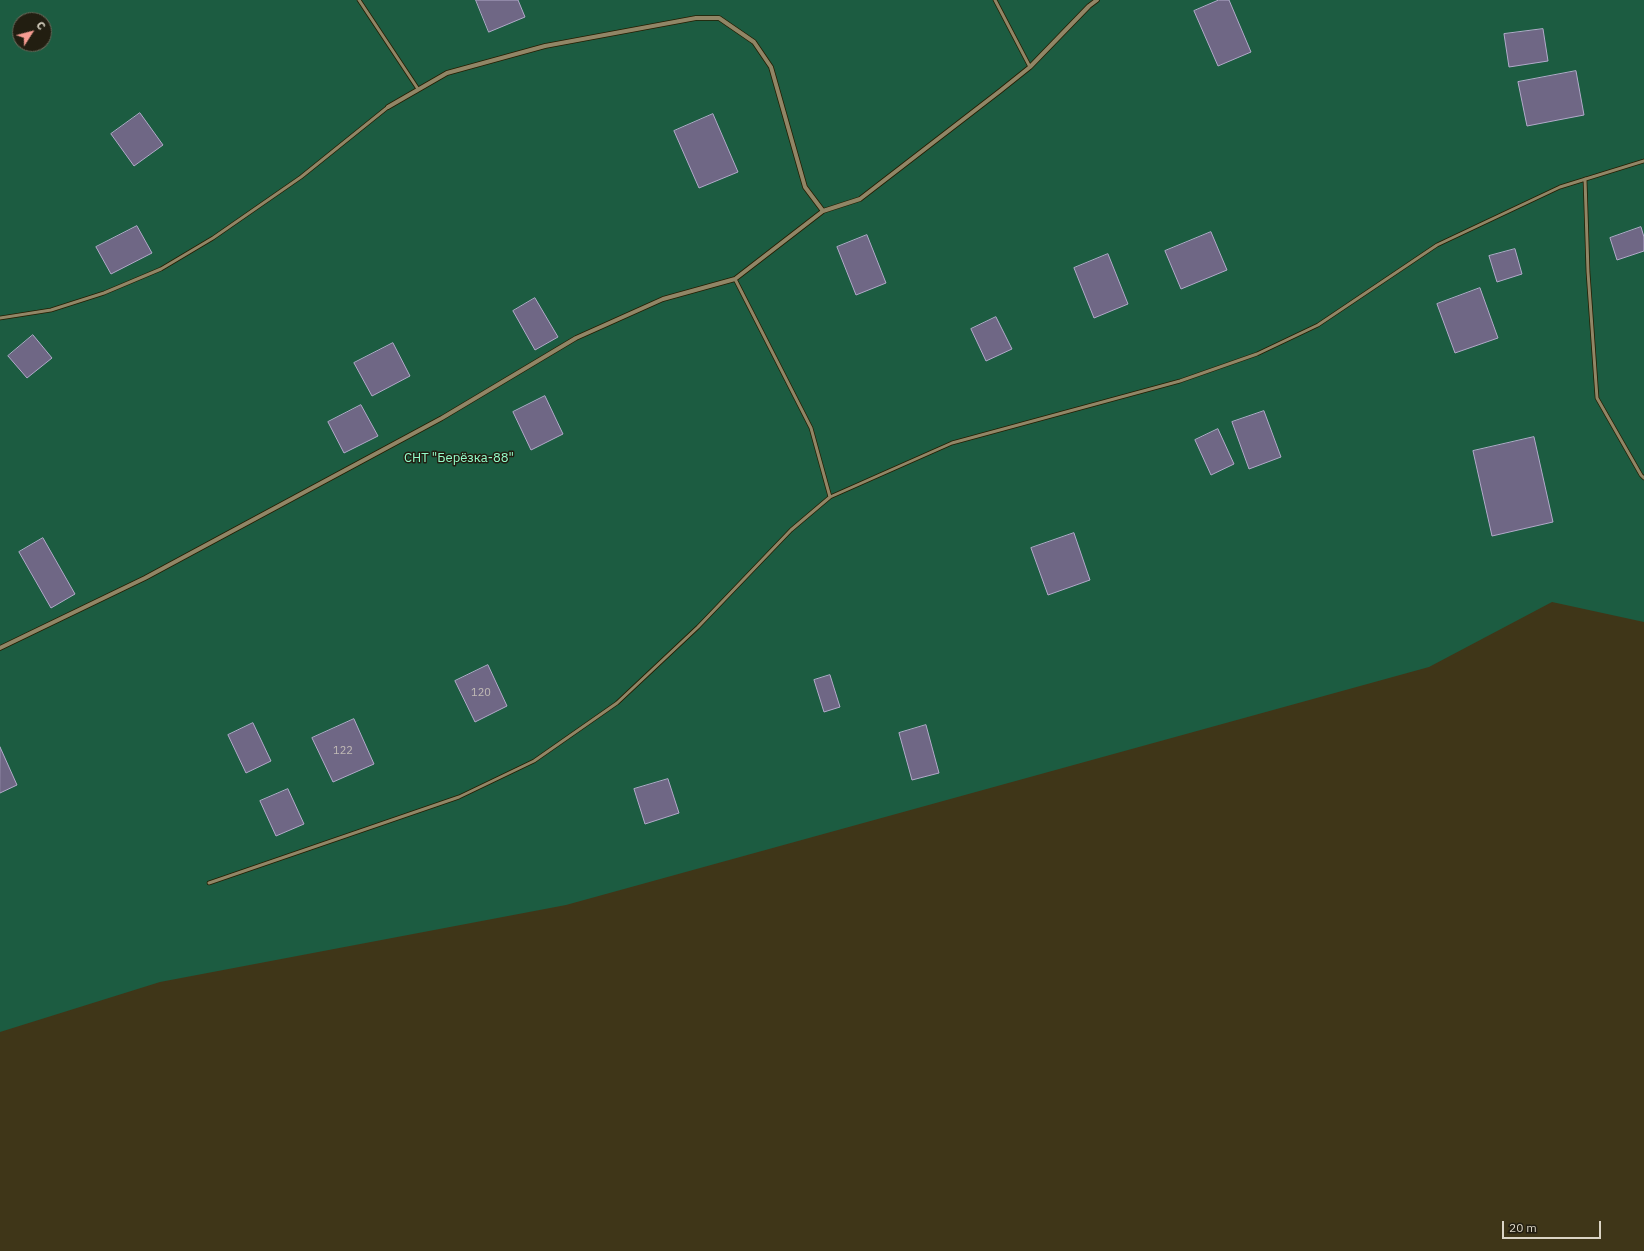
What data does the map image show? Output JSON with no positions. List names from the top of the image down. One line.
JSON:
{"parks":["СНТ \"Берёзка-88\""],"house_numbers":["120","122"],"scale_bar":"20 m","north":"top right"}
